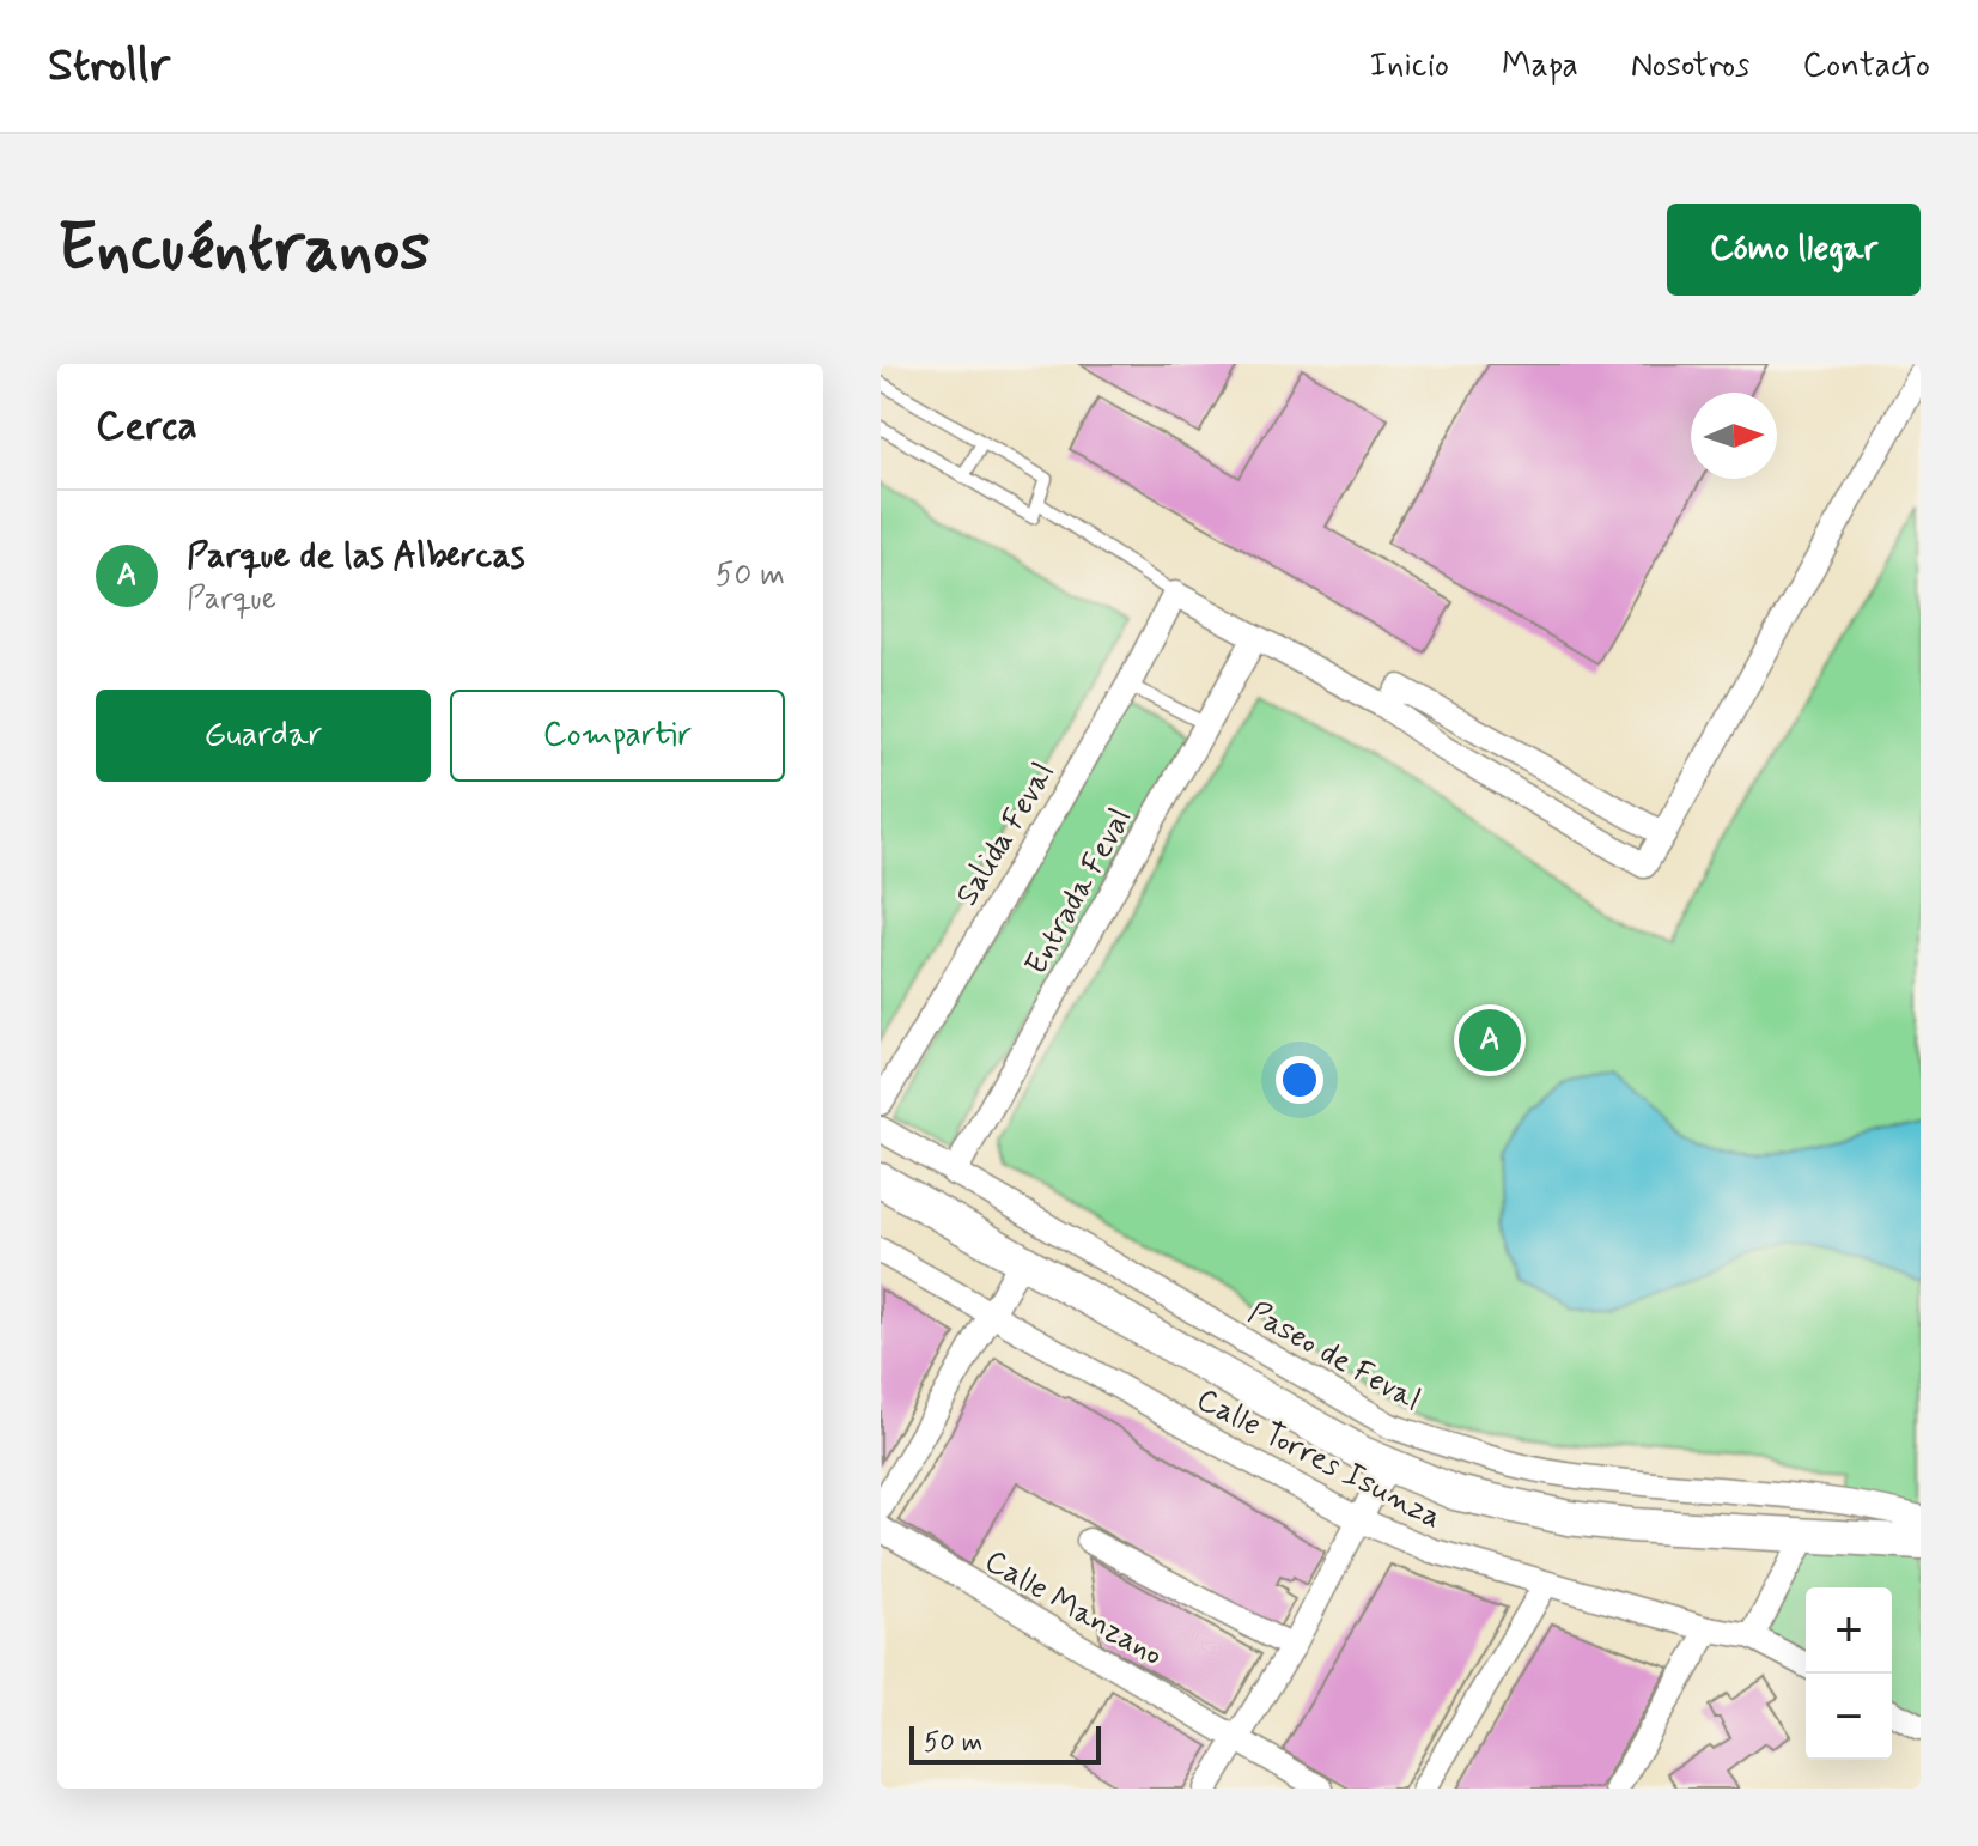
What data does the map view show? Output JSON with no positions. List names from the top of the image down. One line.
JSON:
{"streets":{"street":["Salida Feval","Entrada Feval","Paseo de Feval","Calle Torres Isunza","Calle Manzano"]},"crossings":[["Entrada Feval","Paseo de Feval"]],"scale_bar":"50 m","north":"right","page":{"header":"Strollr","nav":["Inicio","Mapa","Nosotros","Contacto"],"buttons":["Cómo llegar",["Guardar","Compartir"]],"title":"Encuéntranos","heading":"Cerca","list":[{"mark":"A","name":"Parque de las Albercas","note":"Parque","value":"50 m"}],"pins":"A","map_buttons":["+","−"],"scale":"50 m"}}
